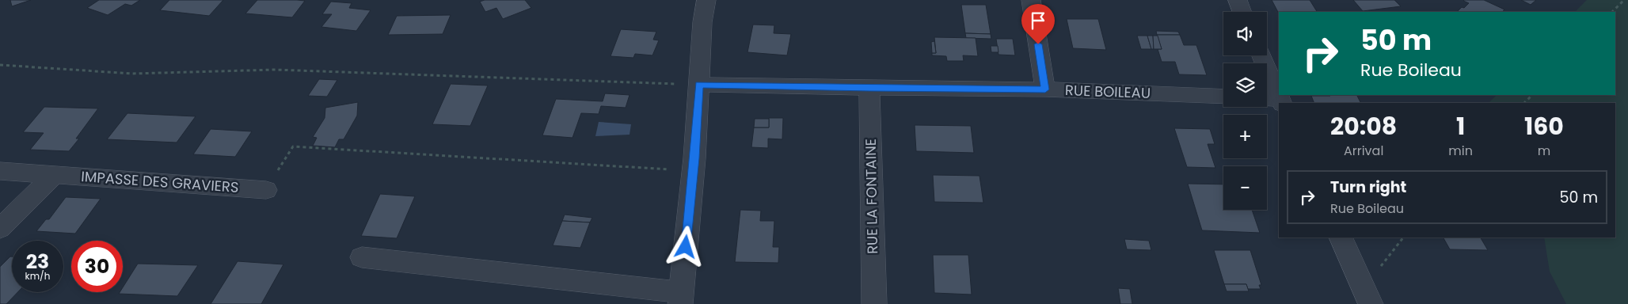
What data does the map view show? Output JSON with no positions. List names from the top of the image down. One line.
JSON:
{"streets":{"street":["RUE BOILEAU","IMPASSE DES GRAVIERS","RUE LA FONTAINE"]},"crossings":[["RUE BOILEAU","RUE LA FONTAINE"]],"page":{"map_buttons":["+","−"],"turn":["50 m","Rue Boileau"],"eta":["20:08","Arrival","1","min","160","m"],"list":[{"name":"Turn right","note":"Rue Boileau","value":"50 m"}],"speed":"23 km/h","limit":"30"}}
